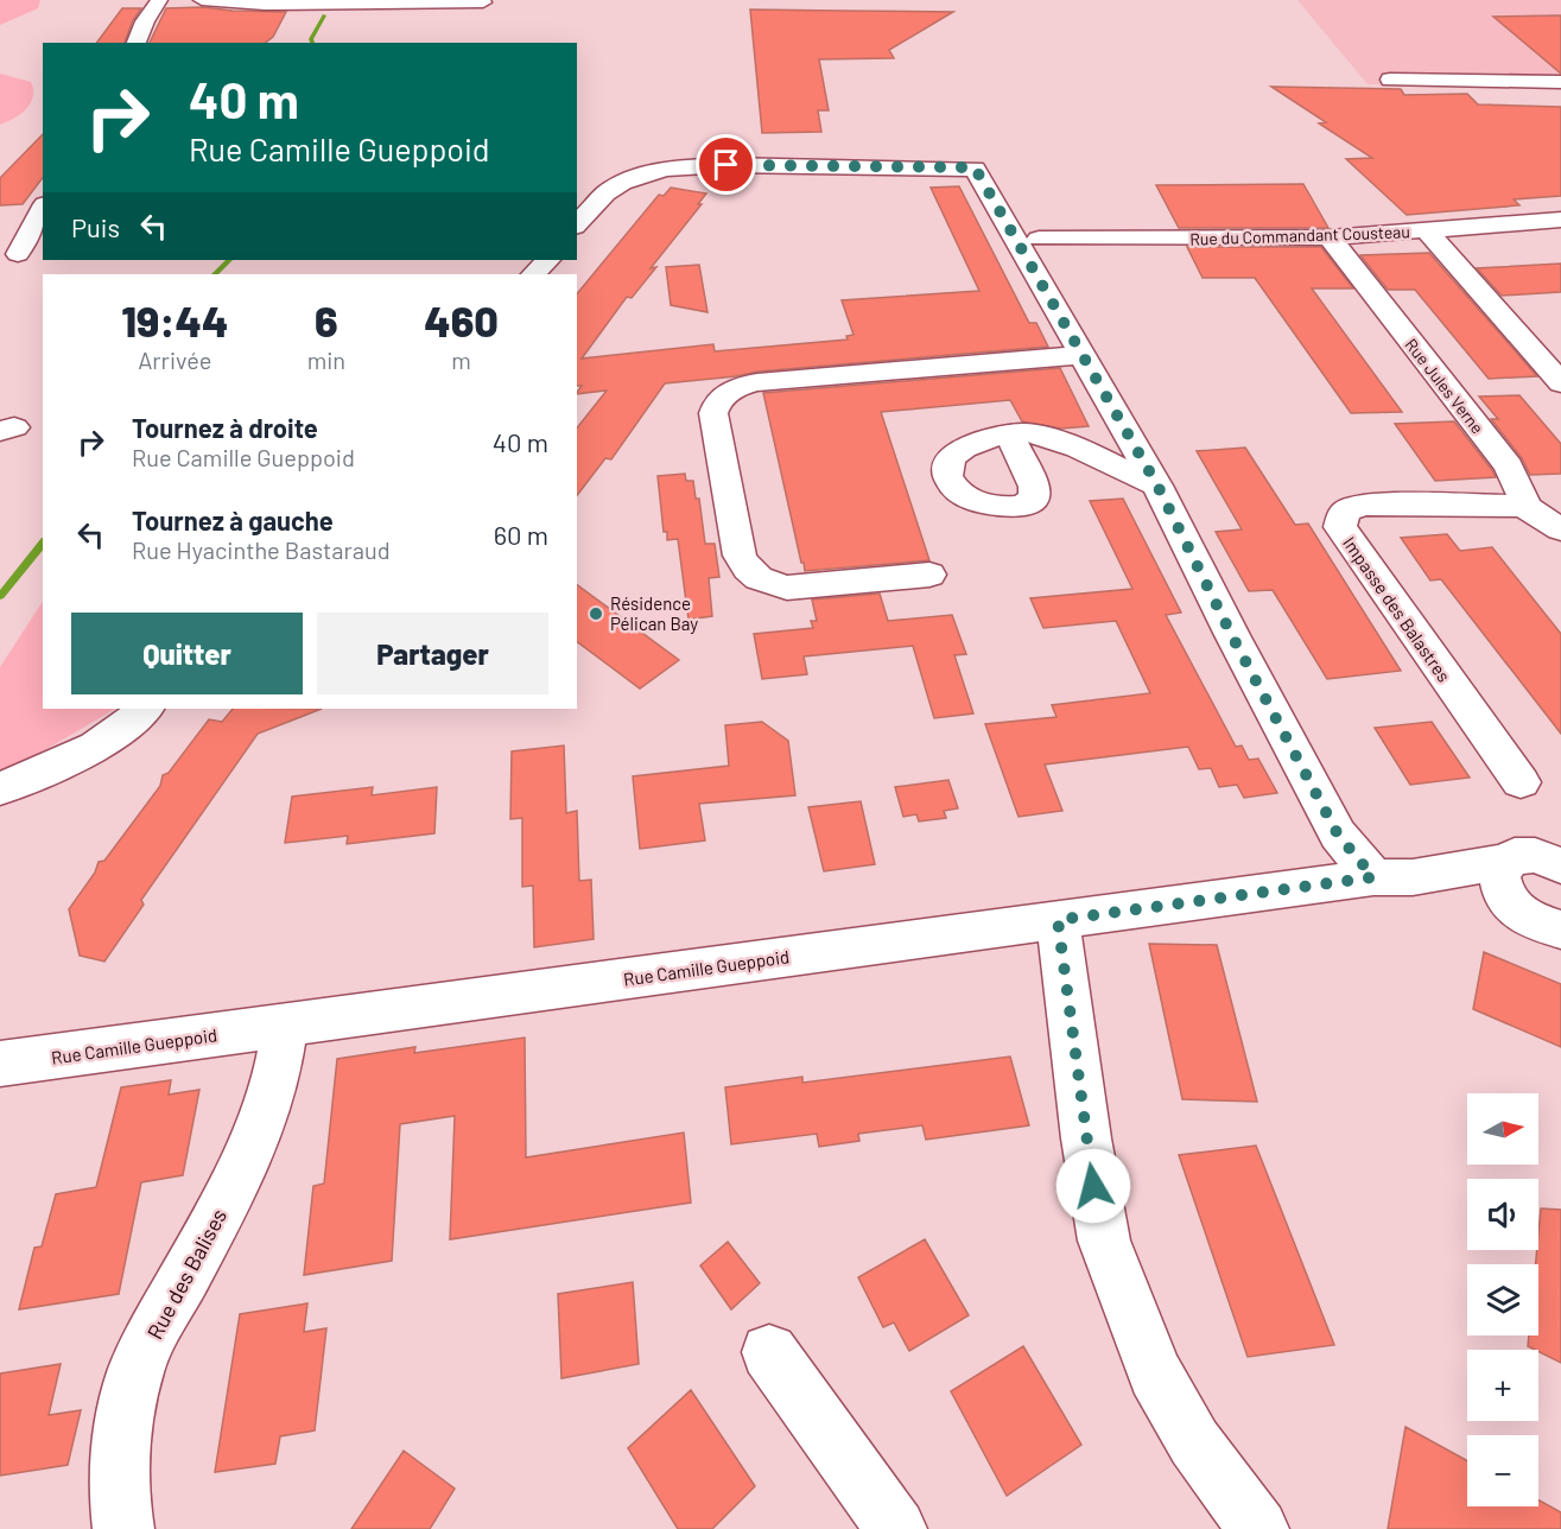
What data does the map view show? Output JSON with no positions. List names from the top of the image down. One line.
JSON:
{"streets":{"street":["Rue du Commandant Cousteau","Rue Jules Verne","Impasse des Balastres","Rue Camille Gueppoid","Rue des Balises"]},"crossings":[["Rue du Commandant Cousteau","Rue Jules Verne"],["Rue Jules Verne","Impasse des Balastres"],["Rue Camille Gueppoid","Rue des Balises"]],"places":["Résidence Pélican Bay"],"north":"right","page":{"turn":["40 m","Rue Camille Gueppoid"],"then":"Puis","eta":["19:44","Arrivée","6","min","460","m"],"list":[{"name":"Tournez à droite","note":"Rue Camille Gueppoid","value":"40 m"},{"name":"Tournez à gauche","note":"Rue Hyacinthe Bastaraud","value":"60 m"}],"buttons":["Quitter","Partager"],"map_buttons":["+","−"]}}
